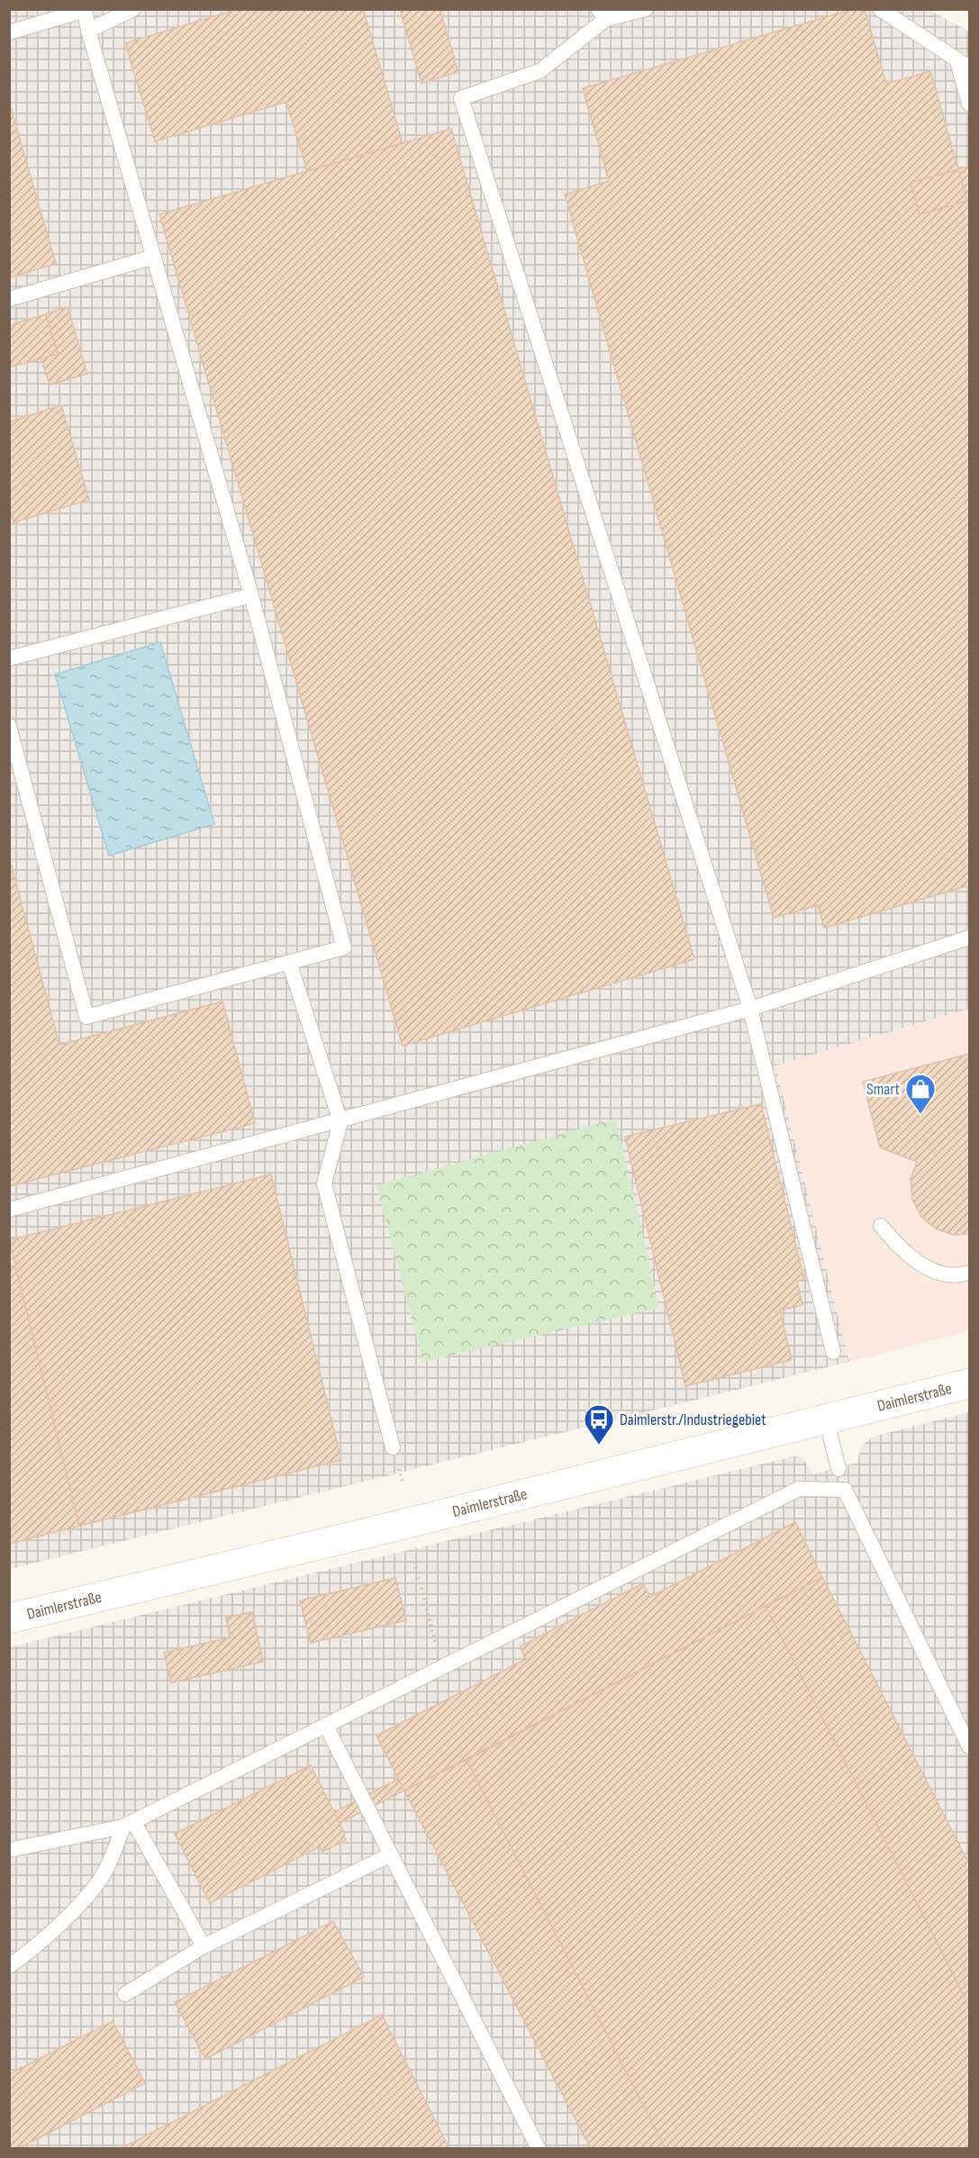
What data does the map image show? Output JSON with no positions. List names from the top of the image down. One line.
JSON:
{"streets":{"street":["Daimlerstraße"]},"places":{"shop":["Smart"],"bus stop":["Daimlerstr./Industriegebiet"]}}
